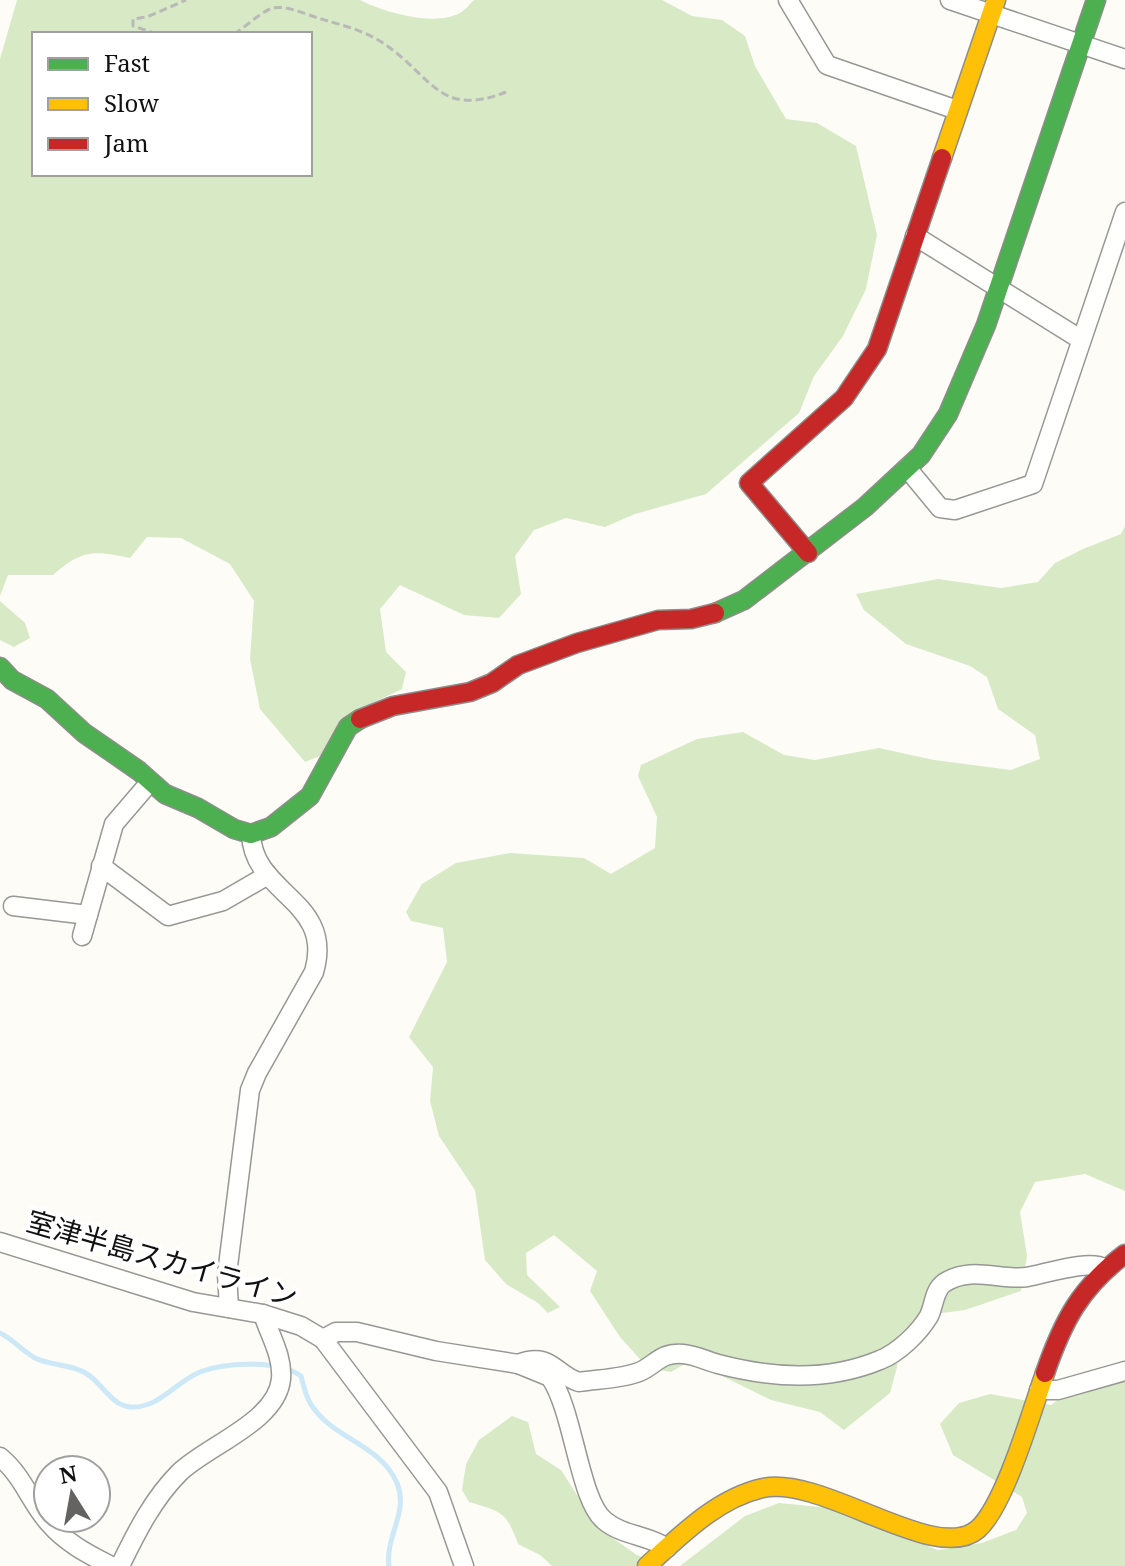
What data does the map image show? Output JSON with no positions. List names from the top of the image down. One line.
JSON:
{"streets":{"street":["室津半島スカイライン"]},"legend":["Fast","Slow","Jam"],"north":"top"}
